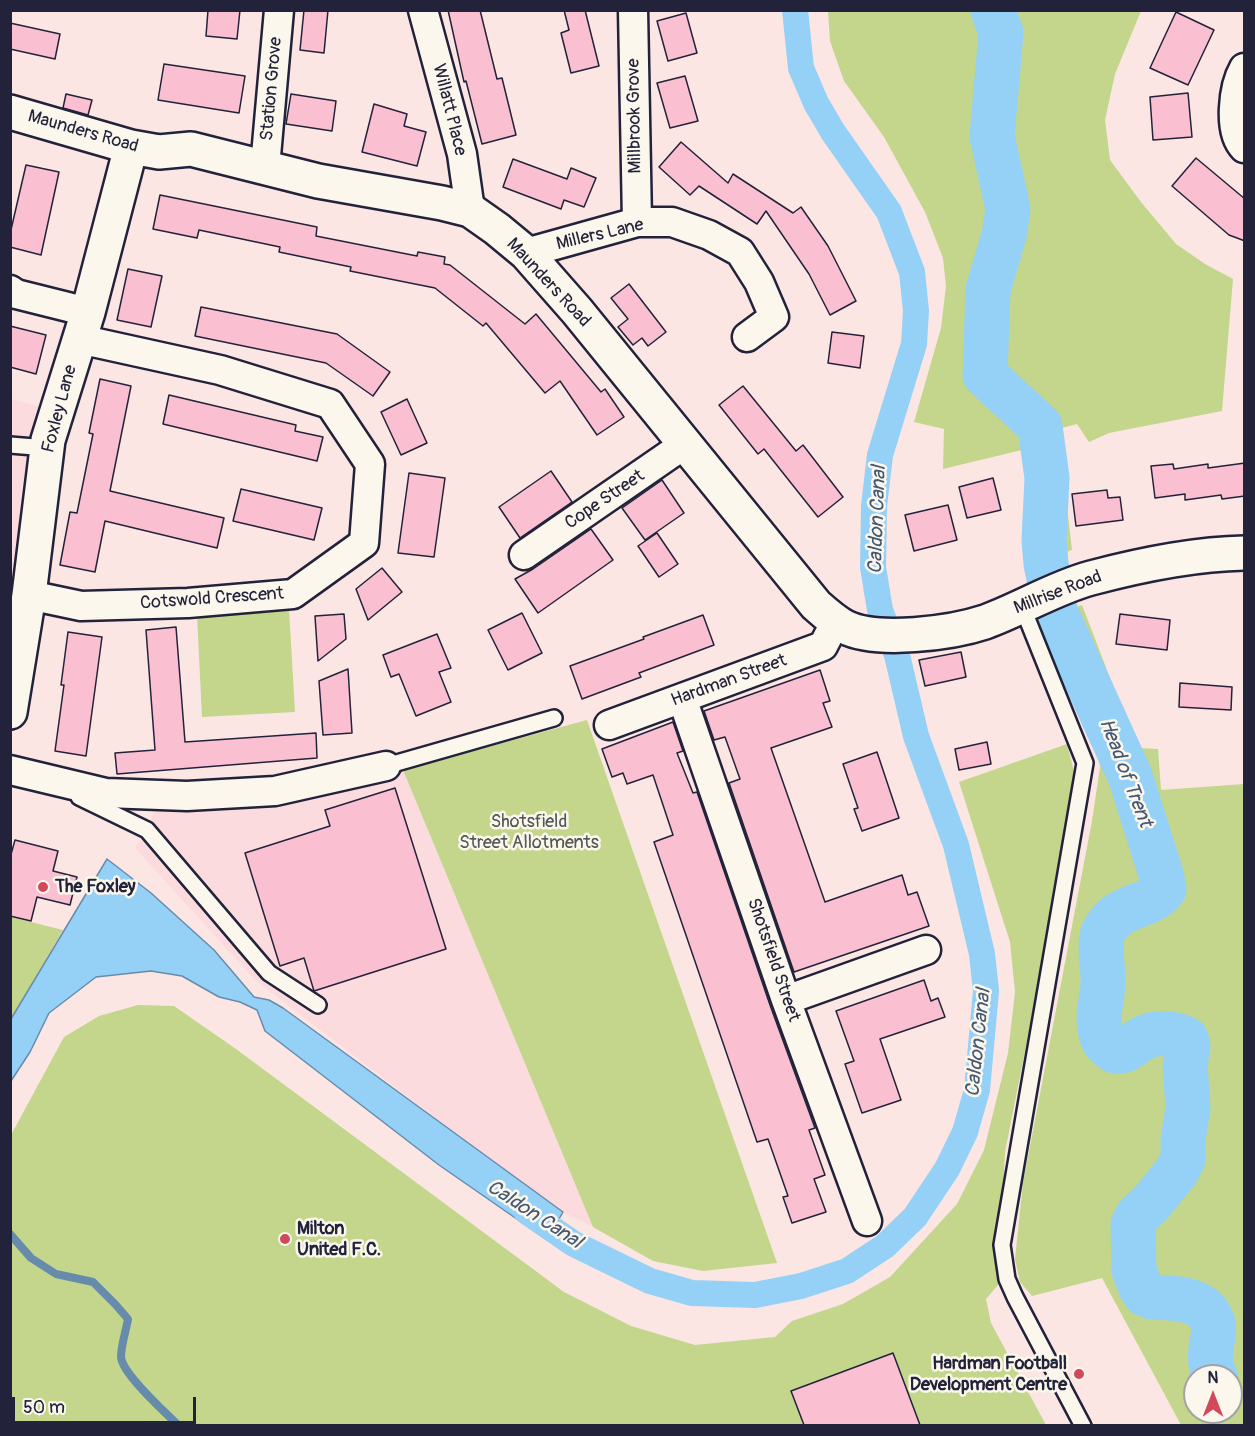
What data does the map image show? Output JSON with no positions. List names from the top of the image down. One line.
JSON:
{"streets":{"street":["Station Grove","Willatt Place","Millbrook Grove","Maunders Road","Millers Lane","Foxley Lane","Cope Street","Millrise Road","Cotswold Crescent","Hardman Street","Shotsfield Street"]},"crossings":[["Station Grove","Maunders Road"],["Willatt Place","Maunders Road"],["Millbrook Grove","Millers Lane"],["Maunders Road","Millers Lane"],["Maunders Road","Foxley Lane"],["Maunders Road","Cope Street"],["Maunders Road","Millrise Road"],["Maunders Road","Hardman Street"],["Foxley Lane","Cotswold Crescent"],["Millrise Road","Hardman Street"],["Hardman Street","Shotsfield Street"]],"water":["Caldon Canal","Head of Trent"],"parks":["Shotsfield Street Allotments"],"places":["The Foxley","Milton United F.C.","Hardman Football Development Centre"],"scale_bar":"50 m","north":"top"}
